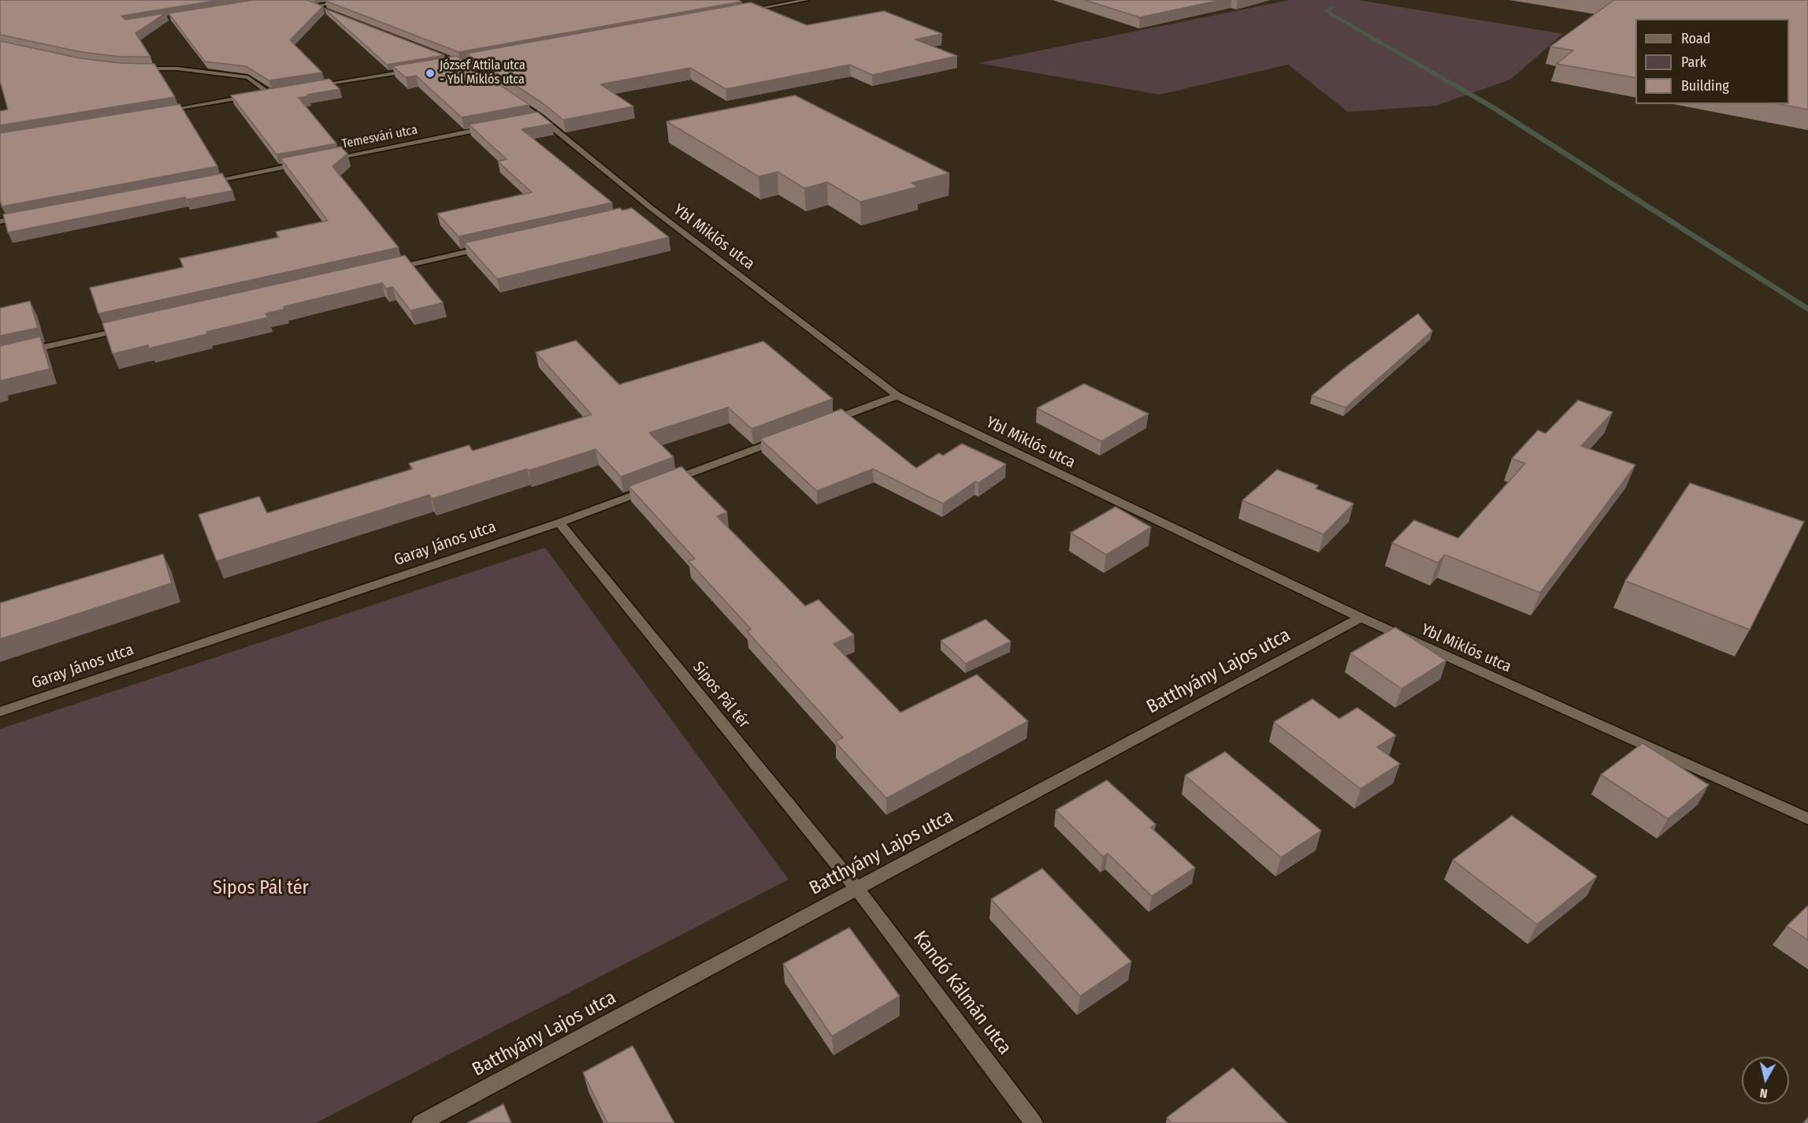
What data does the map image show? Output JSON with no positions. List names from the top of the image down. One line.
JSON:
{"streets":{"street":["Temesvári utca","Ybl Miklós utca","Garay János utca","Batthyány Lajos utca","Sipos Pál tér","Kandó Kálmán utca"]},"crossings":[["Ybl Miklós utca","Batthyány Lajos utca"],["Garay János utca","Sipos Pál tér"],["Batthyány Lajos utca","Sipos Pál tér"],["Batthyány Lajos utca","Kandó Kálmán utca"],["Sipos Pál tér","Kandó Kálmán utca"]],"parks":["Sipos Pál tér"],"places":["József Attila utca - Ybl Miklós utca"],"legend":["Road","Park","Building"],"north":"bottom"}
